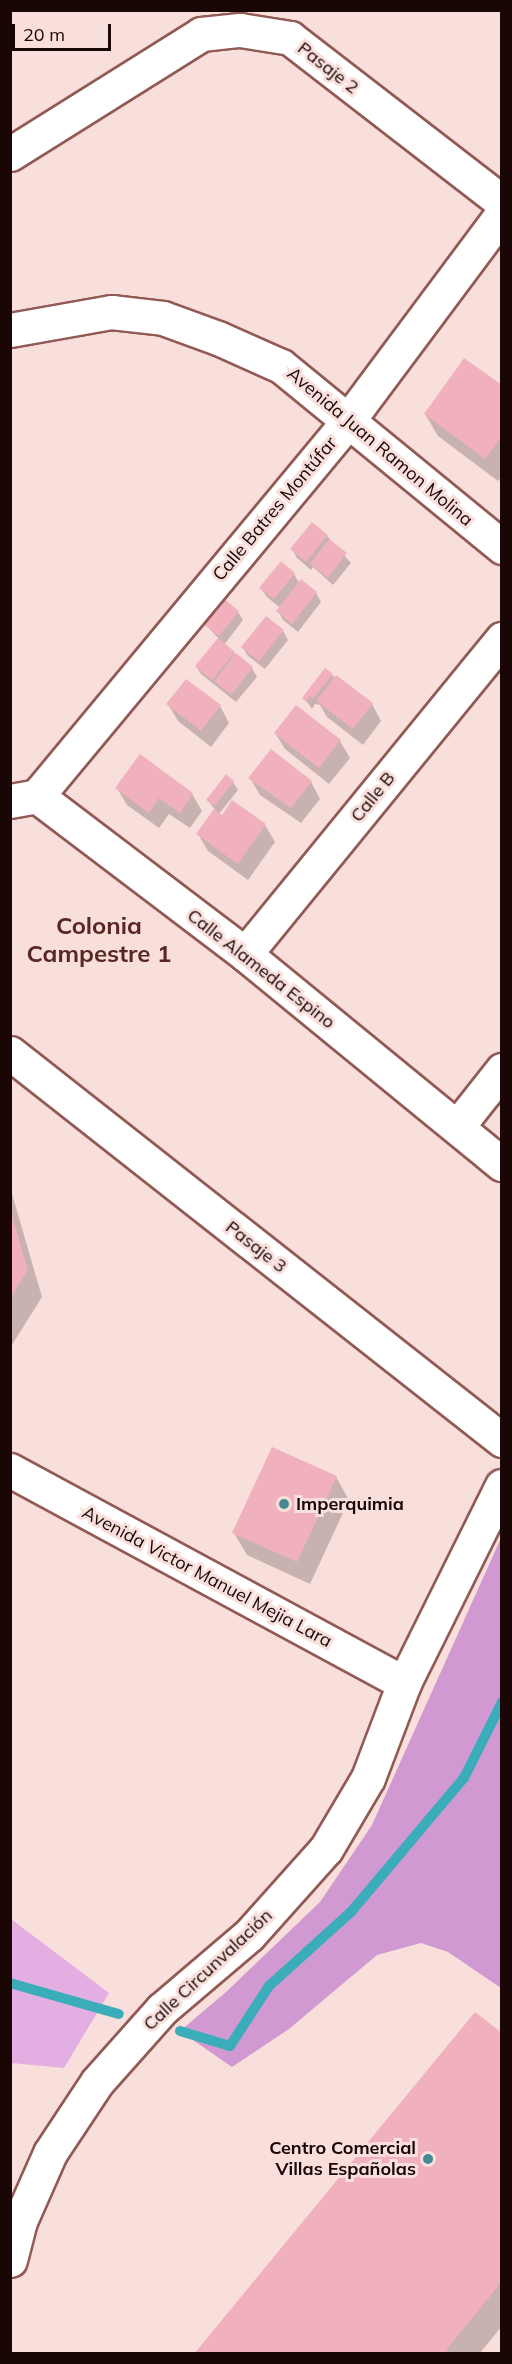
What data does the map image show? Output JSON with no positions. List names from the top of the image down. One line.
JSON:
{"streets":{"street":["Pasaje 2","Avenida Juan Ramon Molina","Calle Batres Montúfar","Calle B","Calle Alameda Espino","Pasaje 3","Avenida Victor Manuel Mejia Lara","Calle Circunvalación"]},"crossings":[["Avenida Juan Ramon Molina","Calle Batres Montúfar"],["Calle Batres Montúfar","Calle Alameda Espino"],["Calle B","Calle Alameda Espino"],["Avenida Victor Manuel Mejia Lara","Calle Circunvalación"]],"districts":["Colonia Campestre 1"],"places":["Imperquimia","Centro Comercial Villas Españolas"],"scale_bar":"20 m"}
